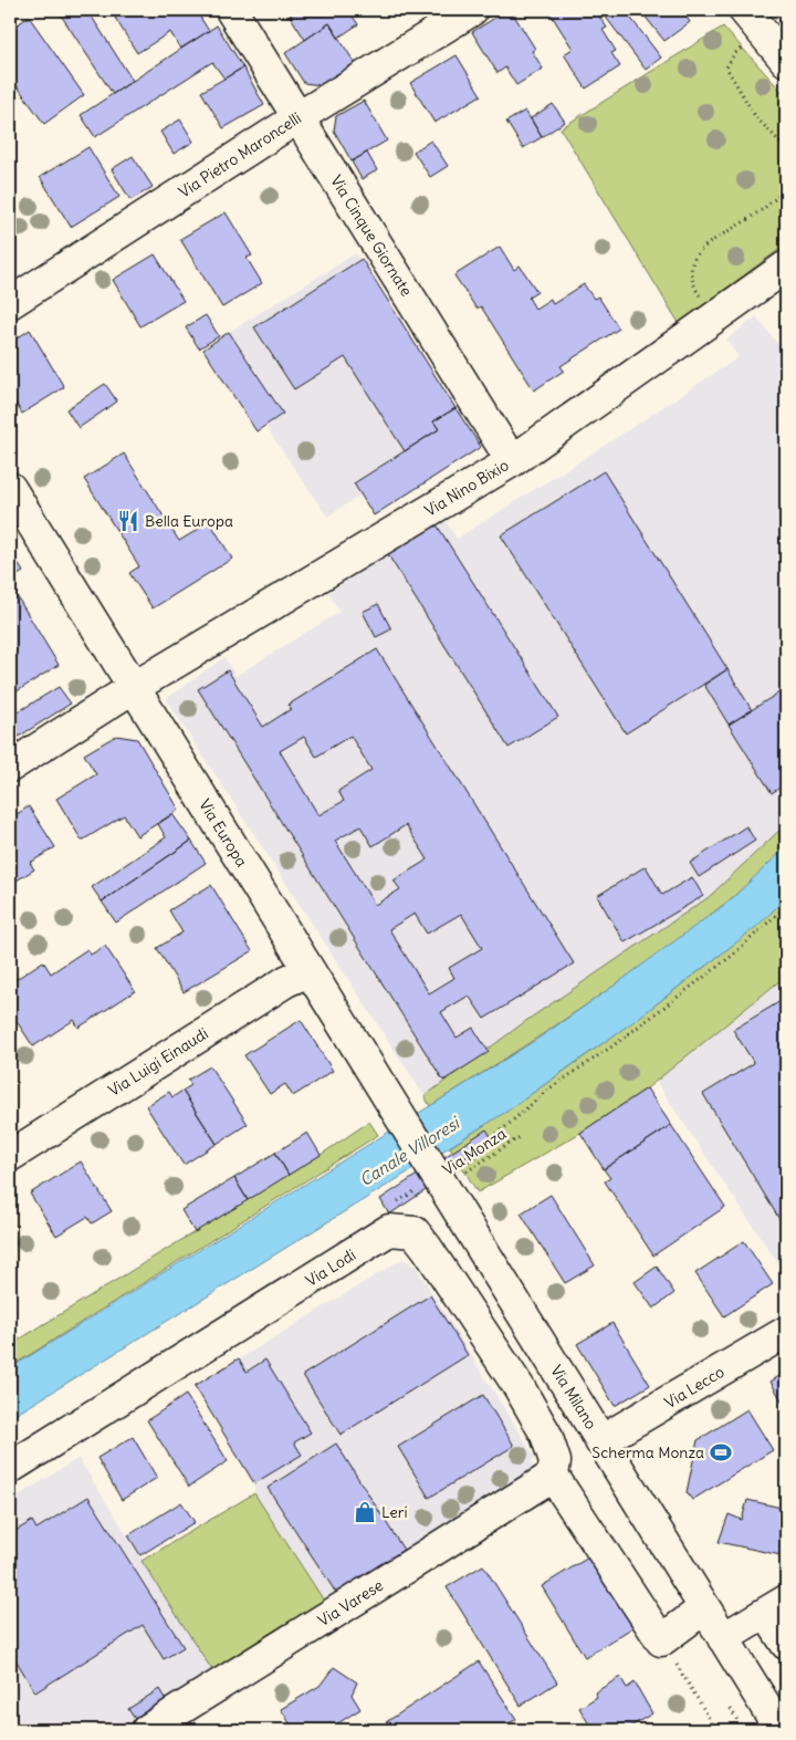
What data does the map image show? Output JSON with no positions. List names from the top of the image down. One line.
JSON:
{"streets":{"street":["Via Pietro Maroncelli","Via Cinque Giornate","Via Nino Bixio","Via Europa","Via Luigi Einaudi","Via Lodi","Via Lecco","Via Milano","Via Varese"],"path":["Via Monza"]},"crossings":[["Via Pietro Maroncelli","Via Cinque Giornate"],["Via Cinque Giornate","Via Nino Bixio"],["Via Nino Bixio","Via Europa"],["Via Europa","Via Luigi Einaudi"],["Via Europa","Via Monza"],["Via Europa","Via Milano"],["Via Monza","Via Milano"],["Via Lodi","Via Varese"],["Via Lecco","Via Milano"]],"water":["Canale Villoresi"],"places":{"restaurant":["Bella Europa"],"sports":["Scherma Monza"],"shop":["Leri"]}}
